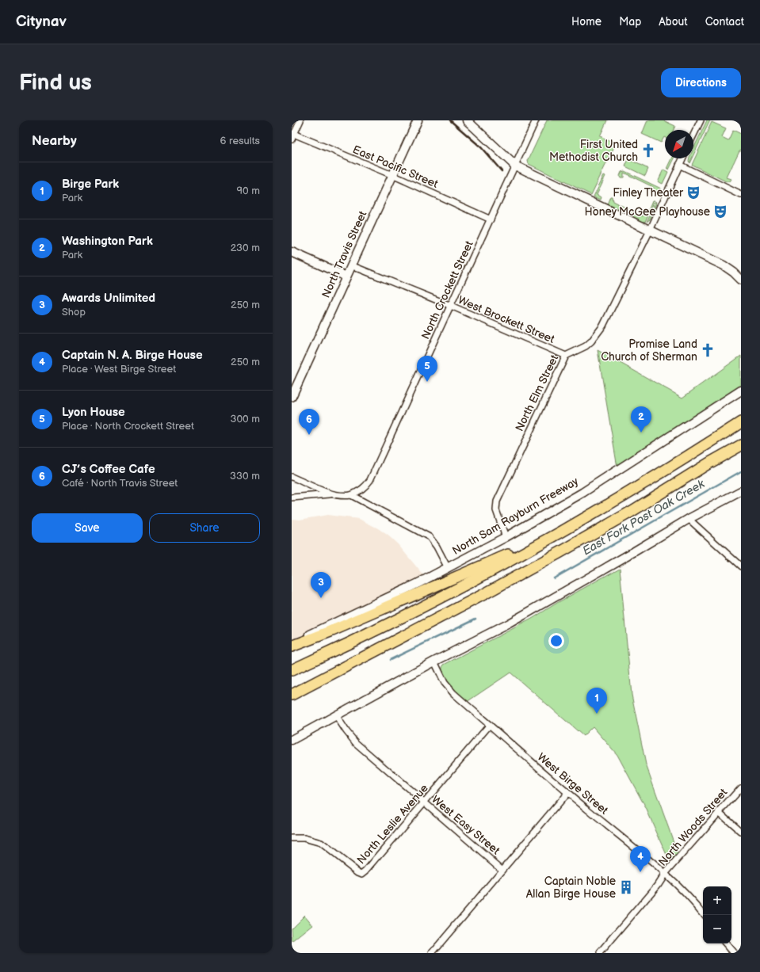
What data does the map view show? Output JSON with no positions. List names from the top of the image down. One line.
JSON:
{"streets":{"main road":["North Travis Street","North Sam Rayburn Freeway"],"street":["East Pacific Street","North Crockett Street","West Brockett Street","North Elm Street","West Birge Street","North Leslie Avenue","West Easy Street","North Woods Street"]},"crossings":[["East Pacific Street","North Travis Street"],["East Pacific Street","North Crockett Street"],["North Travis Street","West Brockett Street"],["North Crockett Street","West Brockett Street"],["West Brockett Street","North Elm Street"],["North Elm Street","North Sam Rayburn Freeway"],["West Birge Street","North Leslie Avenue"],["West Birge Street","North Woods Street"],["North Leslie Avenue","West Easy Street"]],"water":["East Fork Post Oak Creek"],"places":{"church":["First United Methodist Church","Promise Land Church of Sherman"],"theatre":["Finley Theater","Honey McGee Playhouse"],"building":["Captain Noble Allan Birge House"]},"north":"bottom left","page":{"header":"Citynav","nav":["Home","Map","About","Contact"],"buttons":["Directions",["Save","Share"]],"title":"Find us","heading":["Nearby","6 results"],"list":[{"mark":"1","name":"Birge Park","note":"Park","value":"90 m"},{"mark":"2","name":"Washington Park","note":"Park","value":"230 m"},{"mark":"3","name":"Awards Unlimited","note":"Shop","value":"250 m"},{"mark":"4","name":"Captain N. A. Birge House","note":"Place · West Birge Street","value":"250 m"},{"mark":"5","name":"Lyon House","note":"Place · North Crockett Street","value":"300 m"},{"mark":"6","name":"CJ’s Coffee Cafe","note":"Café · North Travis Street","value":"330 m"}],"pins":["5","2","6","3","1","4"],"map_buttons":["+","−"]}}
